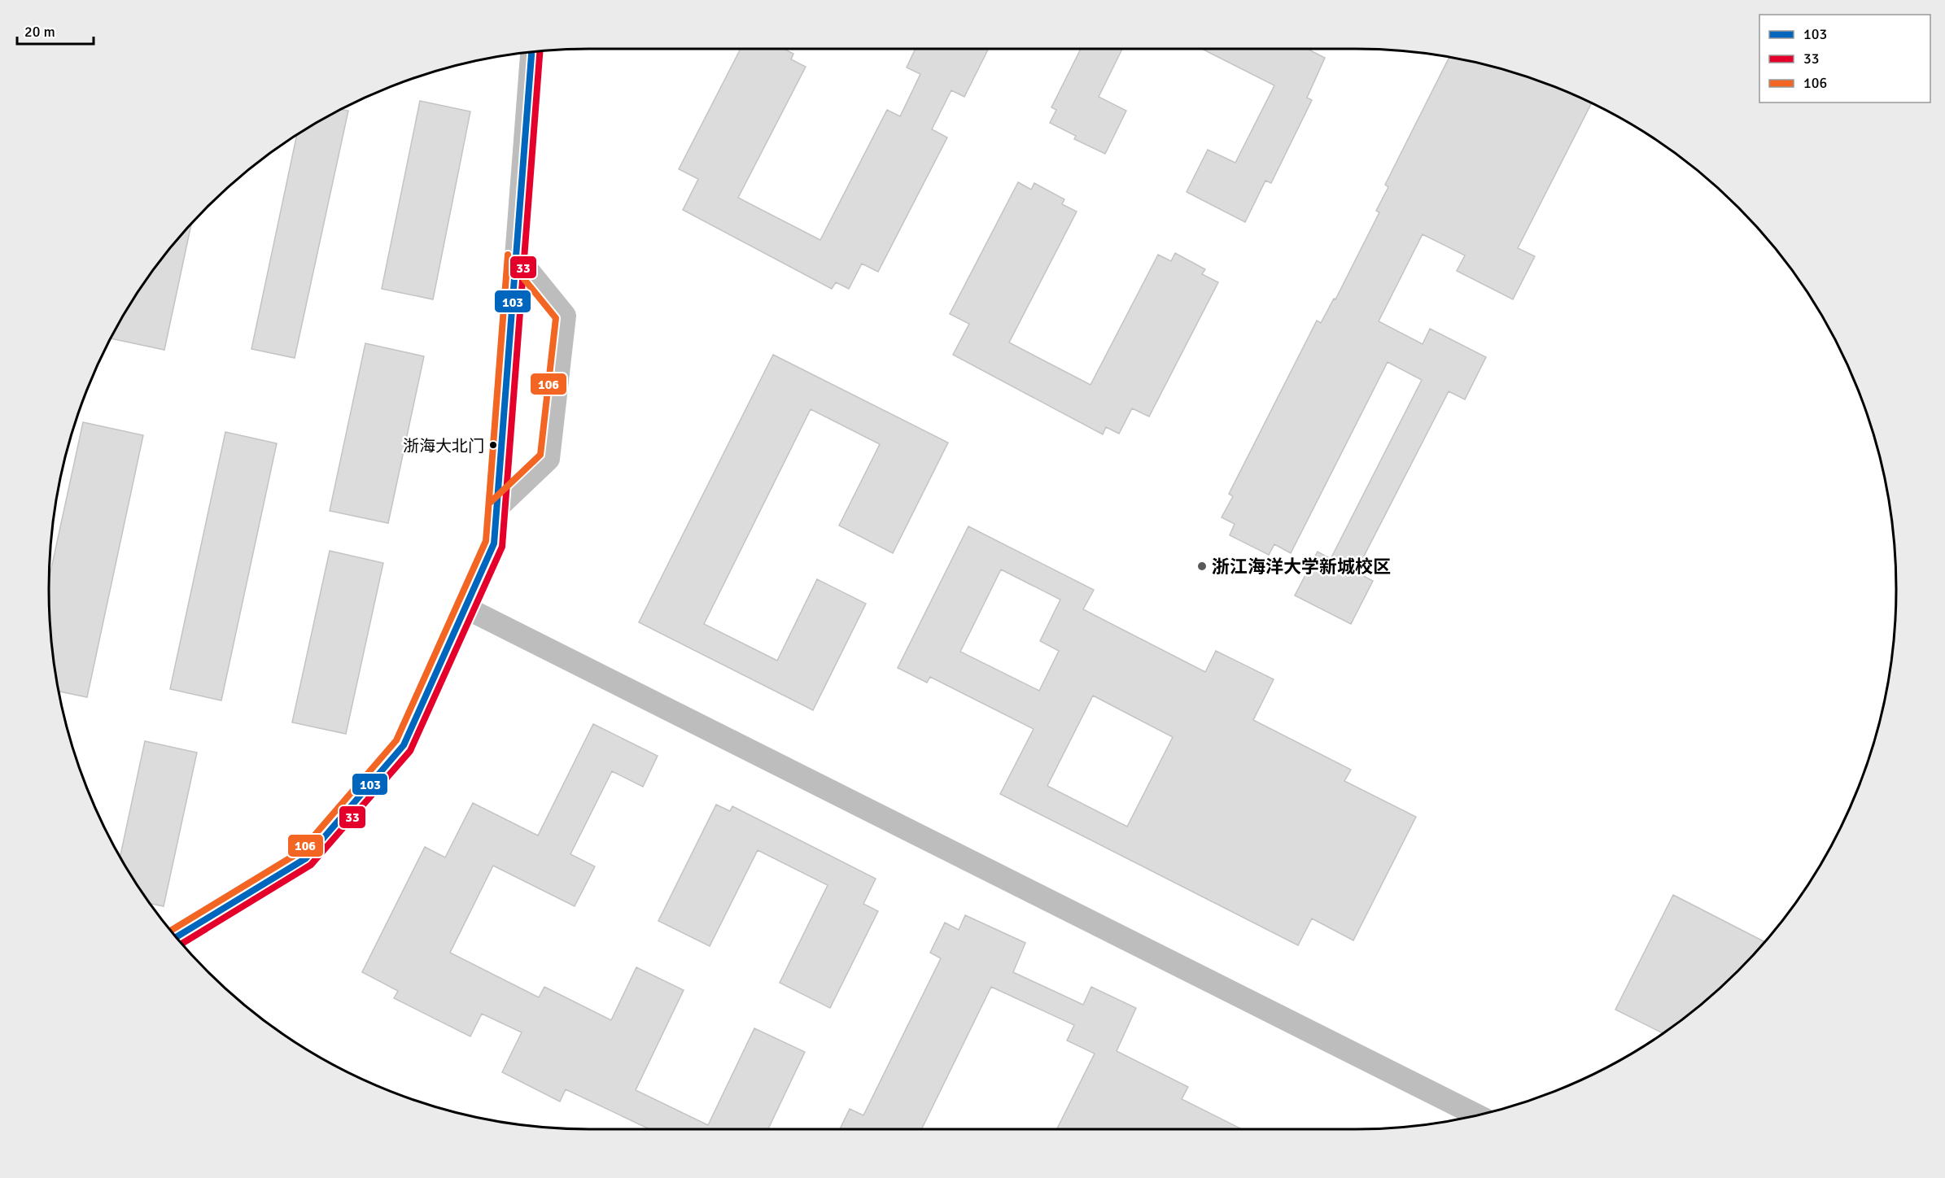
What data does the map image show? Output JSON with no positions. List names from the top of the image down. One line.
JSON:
{"places":["浙海大北门","浙江海洋大学新城校区"],"lines":["transit line 33","transit line 103","transit line 106"],"legend":["103","33","106"],"scale_bar":"20 m"}
